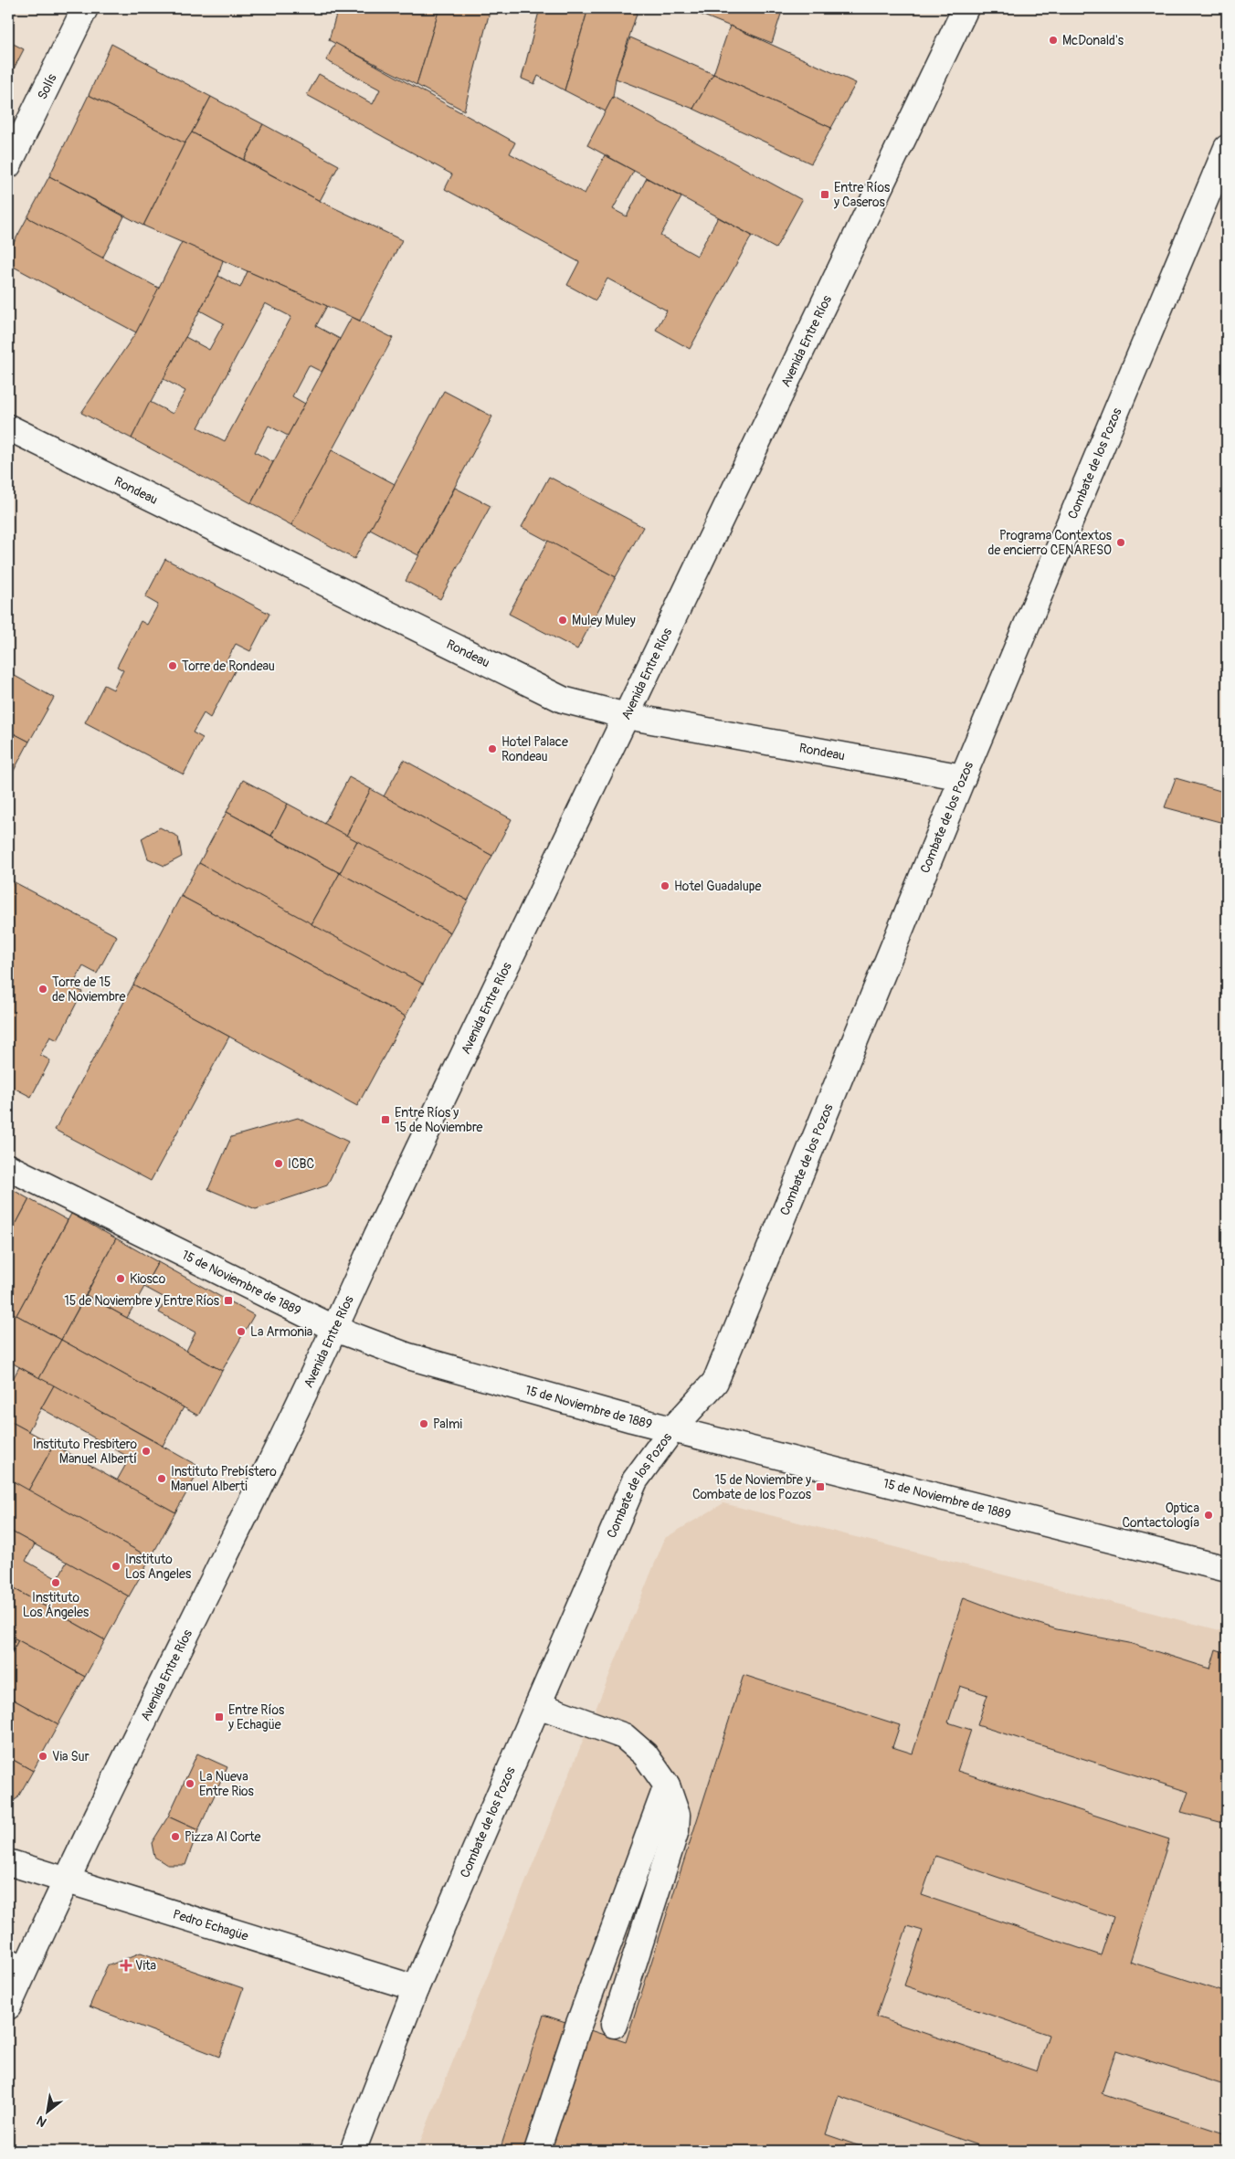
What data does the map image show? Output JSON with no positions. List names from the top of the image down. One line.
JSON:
{"streets":{"street":["Solís","Avenida Entre Ríos","Combate de los Pozos","Rondeau","15 de Noviembre de 1889","Pedro Echagüe"]},"crossings":[["Avenida Entre Ríos","Rondeau"],["Avenida Entre Ríos","15 de Noviembre de 1889"],["Avenida Entre Ríos","Pedro Echagüe"],["Combate de los Pozos","Rondeau"],["Combate de los Pozos","15 de Noviembre de 1889"],["Combate de los Pozos","Pedro Echagüe"]],"places":{"other":["McDonald's","Programa Contextos de encierro CENARESO","Muley Muley","Torre de Rondeau","Hotel Palace Rondeau","Hotel Guadalupe","Torre de 15 de Noviembre","ICBC","Kiosco","La Armonia","Palmi","Instituto Presbitero Manuel Albertí","Instituto Prebístero Manuel Alberti","Optica Contactología","Instituto Los Angeles","Instituto Los Ángeles","Via Sur","La Nueva Entre Rios","Pizza Al Corte"],"transit":["Entre Ríos y Caseros","Entre Ríos y 15 de Noviembre","15 de Noviembre y Entre Ríos","15 de Noviembre y Combate de los Pozos","Entre Ríos y Echagüe"],"health":["Vita"]},"north":"bottom left"}
